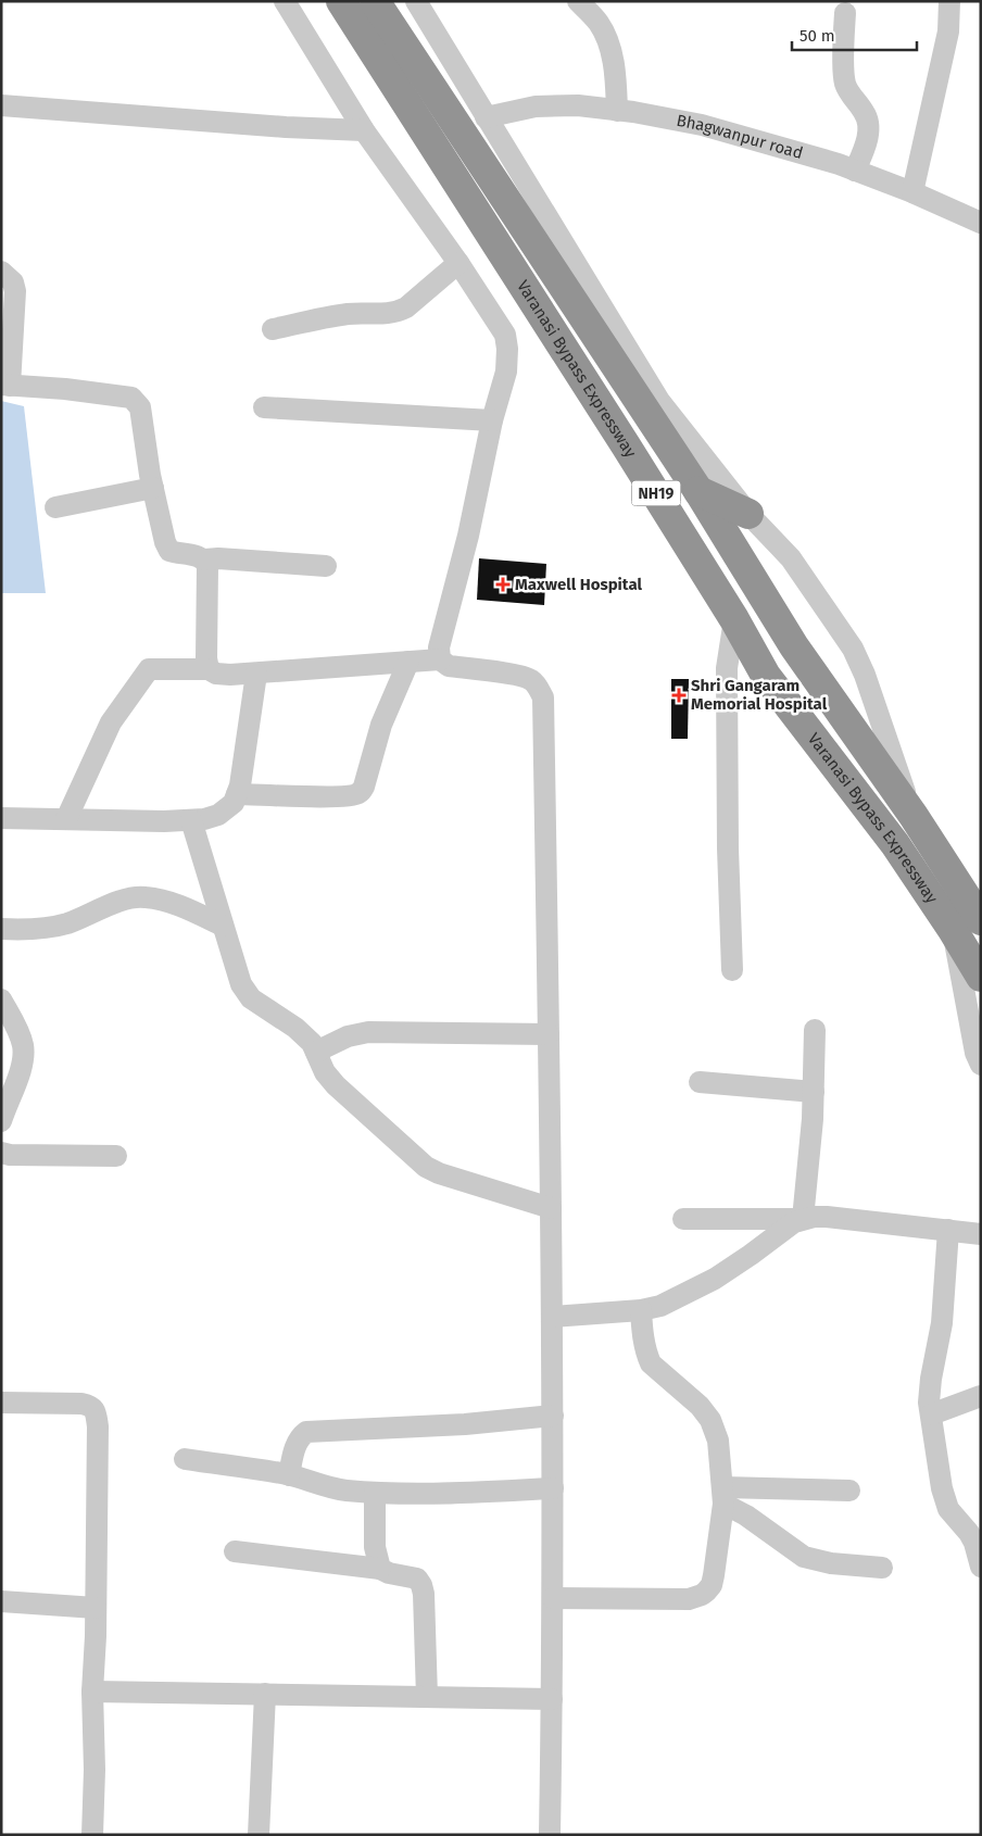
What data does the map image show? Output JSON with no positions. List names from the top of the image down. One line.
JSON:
{"streets":{"highway":["Varanasi Bypass Expressway","NH19"],"street":["Bhagwanpur road"]},"places":{"health":["Maxwell Hospital","Shri Gangaram Memorial Hospital"]},"scale_bar":"50 m"}
